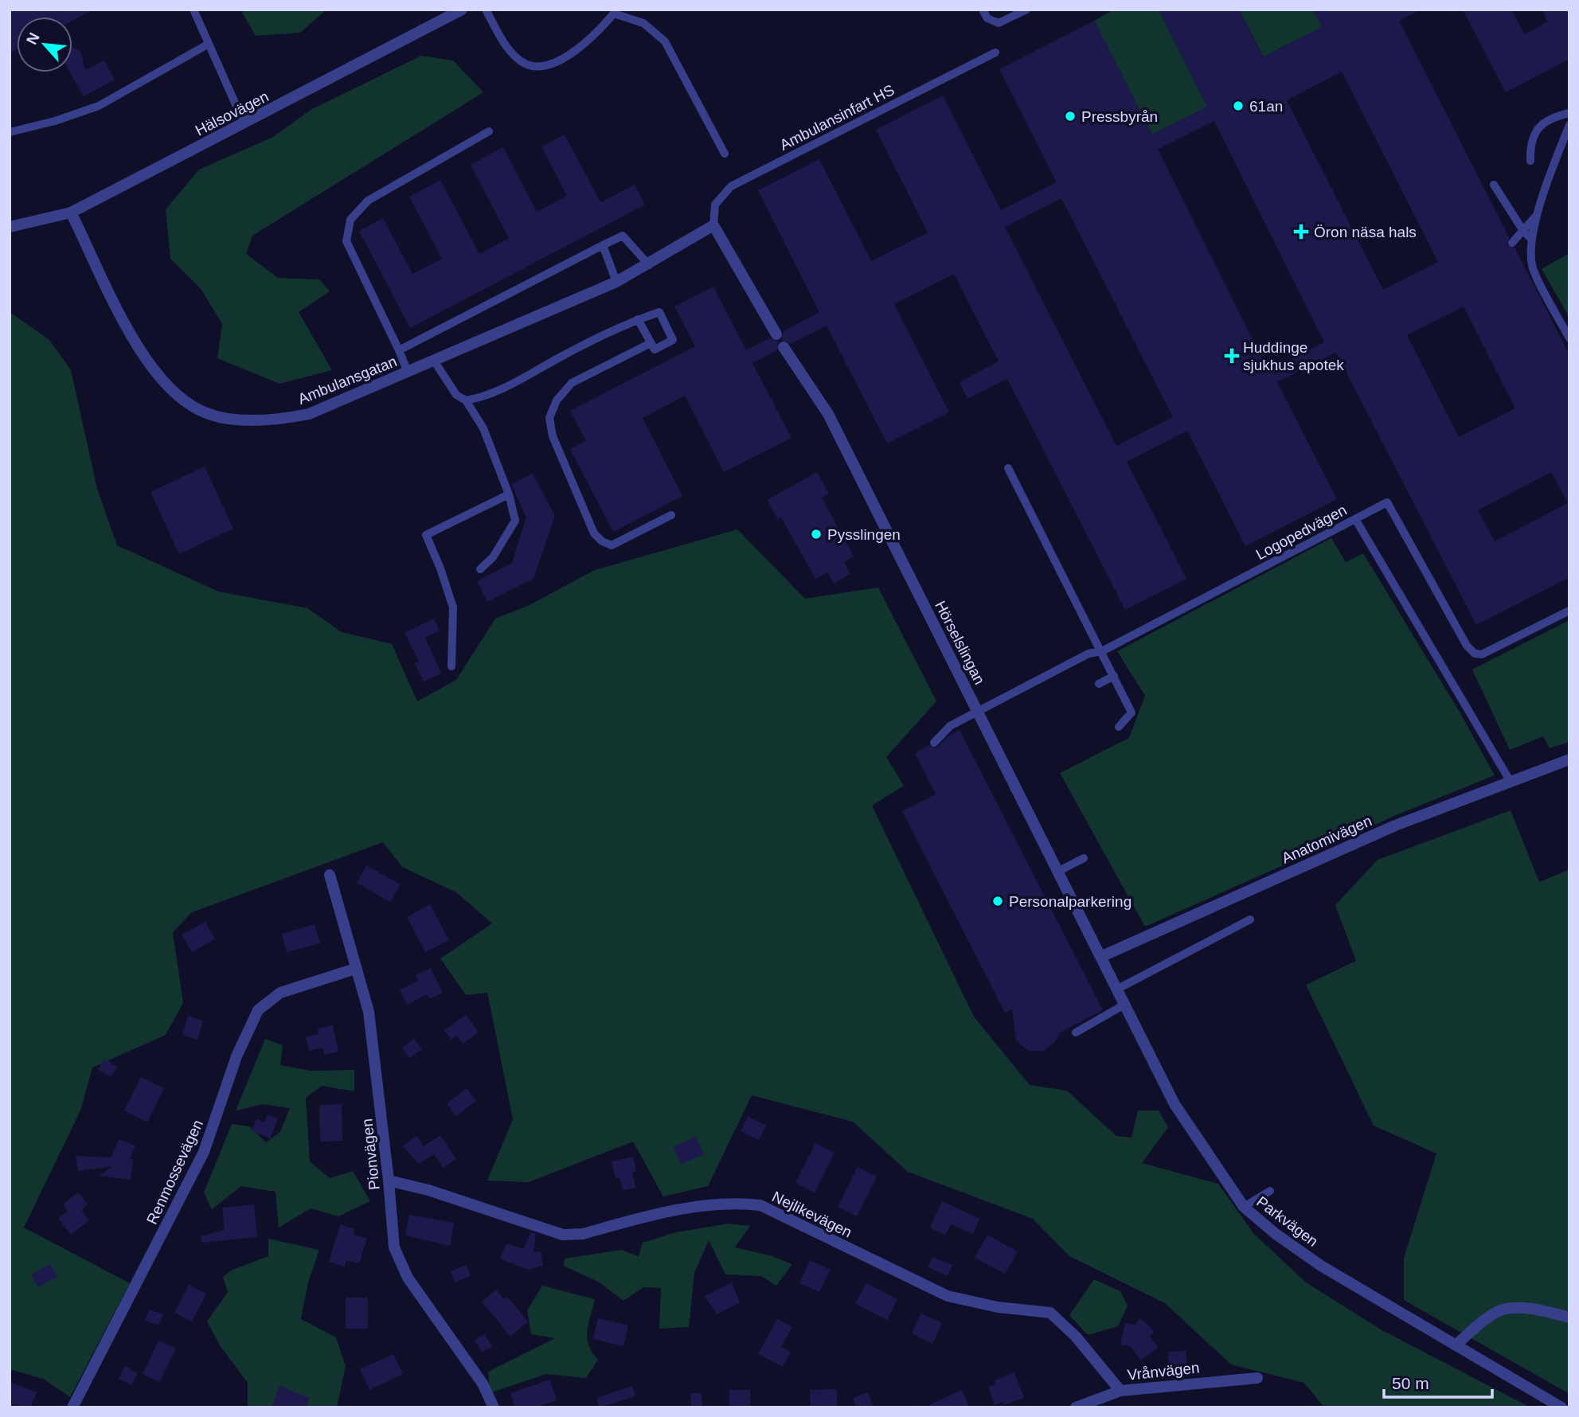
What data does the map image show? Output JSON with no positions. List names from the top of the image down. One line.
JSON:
{"streets":{"street":["Hälsovägen","Ambulansgatan","Hörselslingan","Anatomivägen","Pionvägen","Renmossevägen","Nejlikevägen","Parkvägen","Vrånvägen"],"lane":["Ambulansinfart HS","Logopedvägen"]},"crossings":[["Hälsovägen","Ambulansgatan"],["Ambulansinfart HS","Ambulansgatan"],["Logopedvägen","Hörselslingan"],["Hörselslingan","Anatomivägen"],["Hörselslingan","Parkvägen"],["Anatomivägen","Parkvägen"],["Pionvägen","Renmossevägen"],["Pionvägen","Nejlikevägen"],["Nejlikevägen","Vrånvägen"]],"places":{"other":["61an","Pressbyrån","Pysslingen","Personalparkering"],"health":["Öron näsa hals","Huddinge sjukhus apotek"]},"scale_bar":"50 m","north":"top left"}
